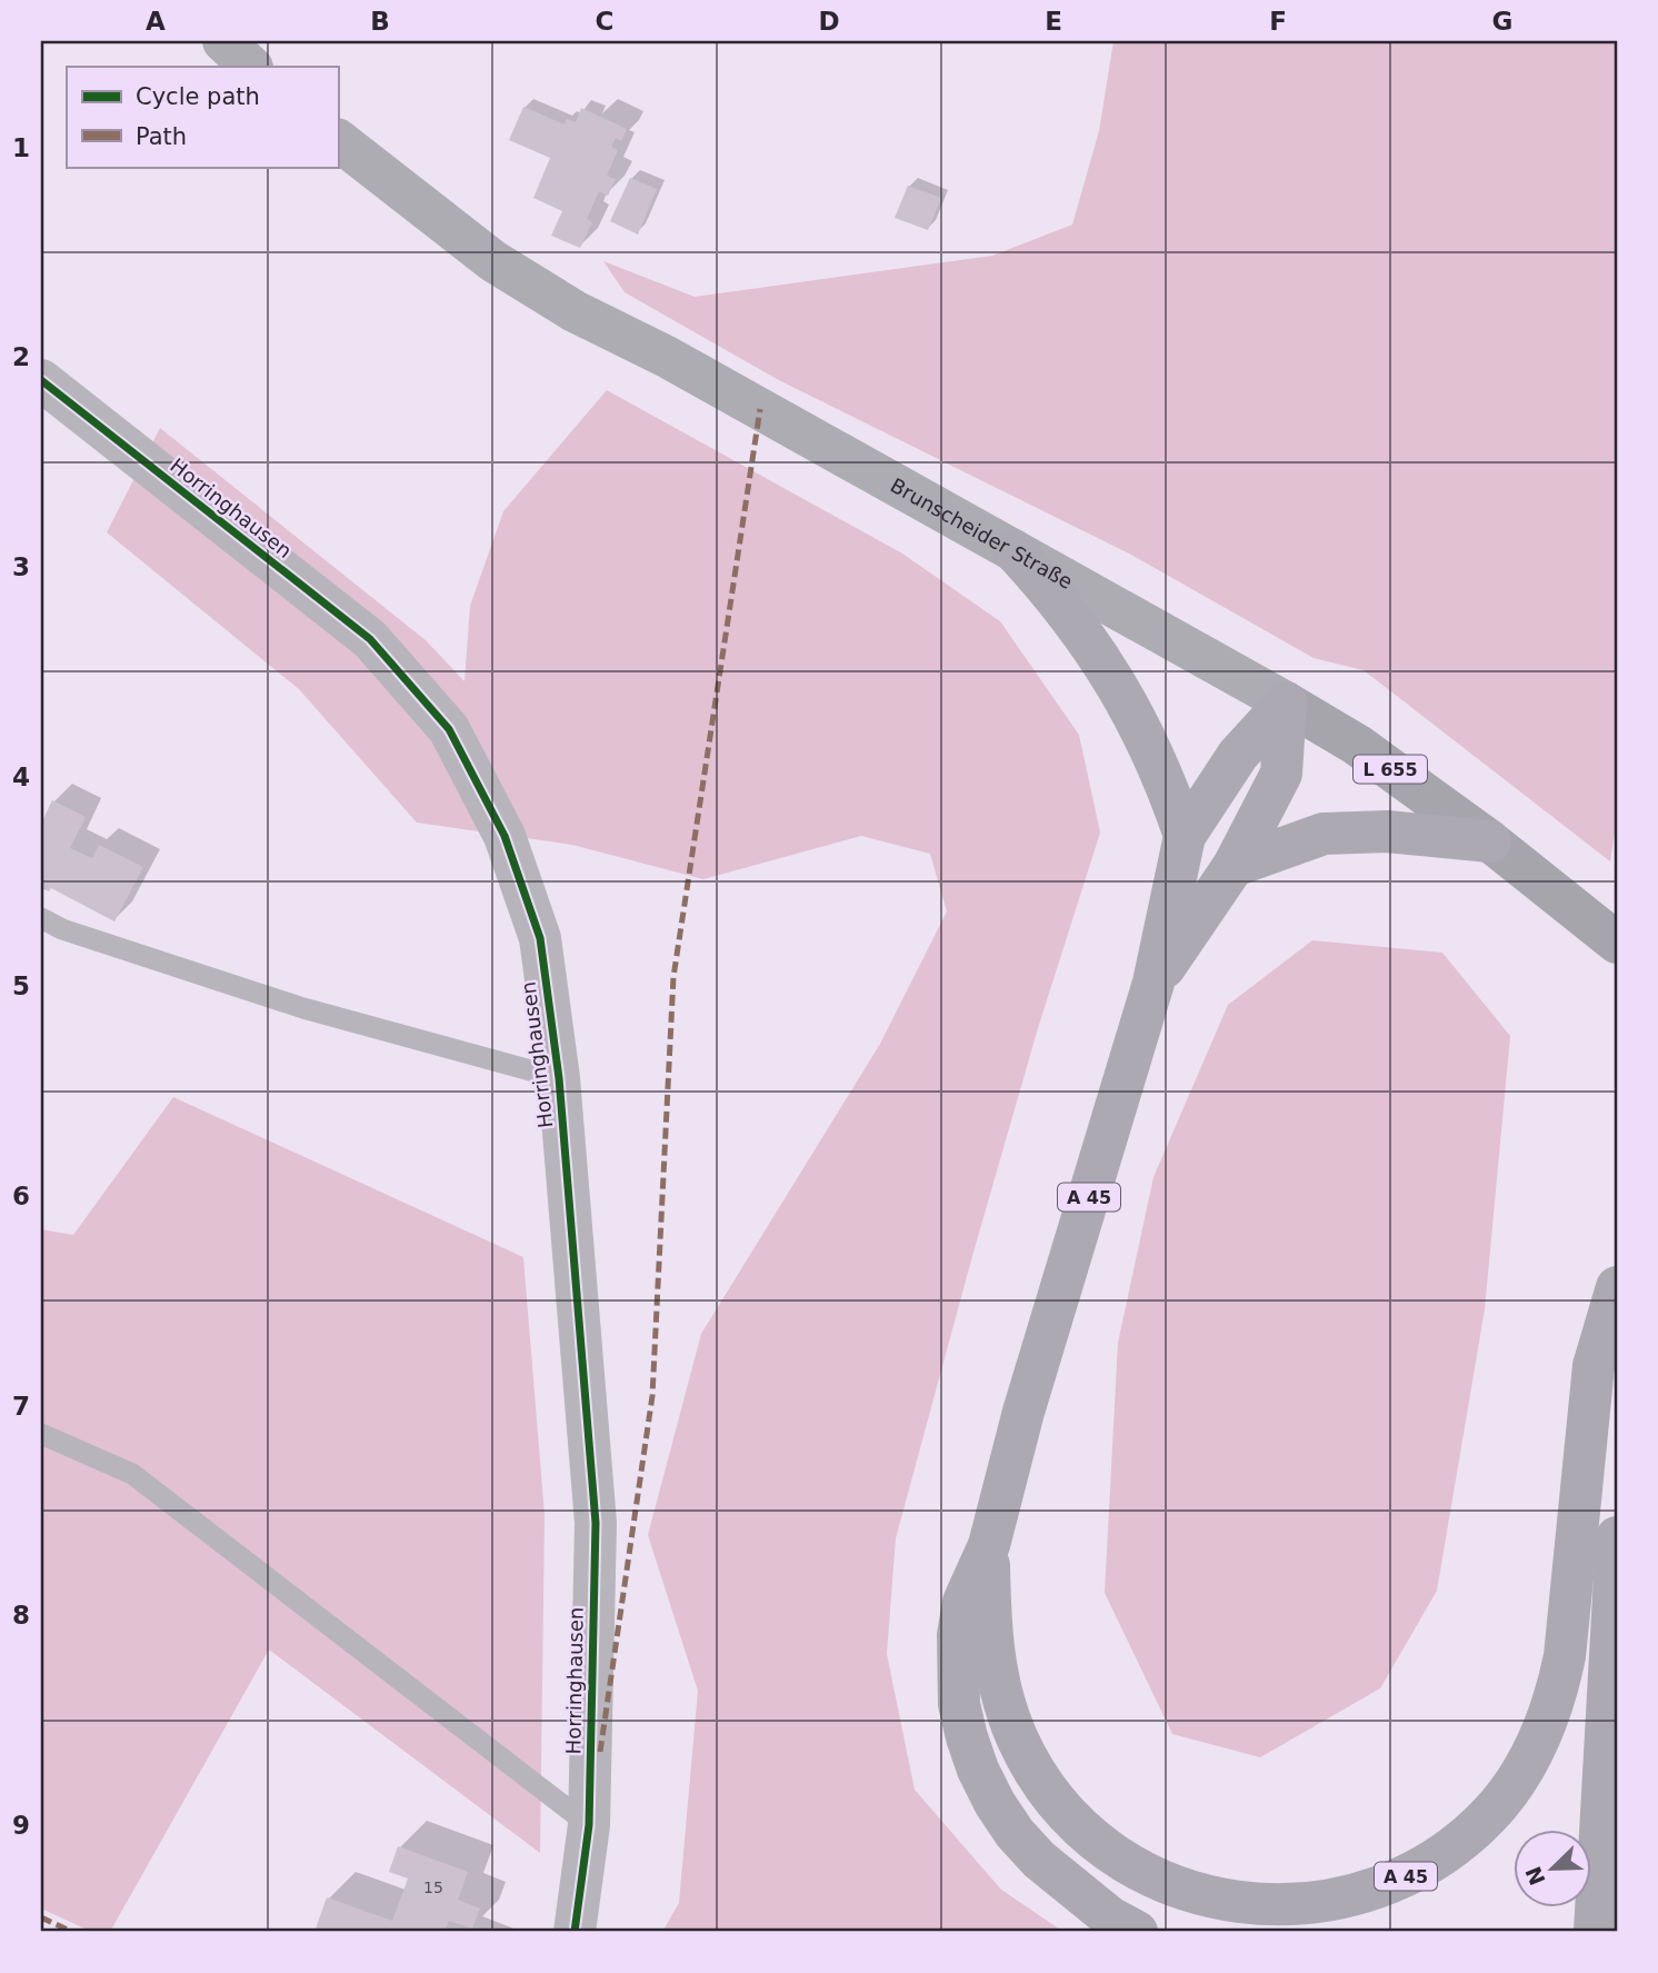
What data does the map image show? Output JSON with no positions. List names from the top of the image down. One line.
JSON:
{"streets":{"highway":["A 45"],"main road":["Brunscheider Straße","L 655"],"street":["Horringhausen"]},"crossings":[["Brunscheider Straße","A 45"]],"house_numbers":["15"],"legend":["Cycle path","Path"],"north":"bottom left","grid":{"columns":["A","B","C","D","E","F","G"],"rows":["1","2","3","4","5","6","7","8","9"]}}
